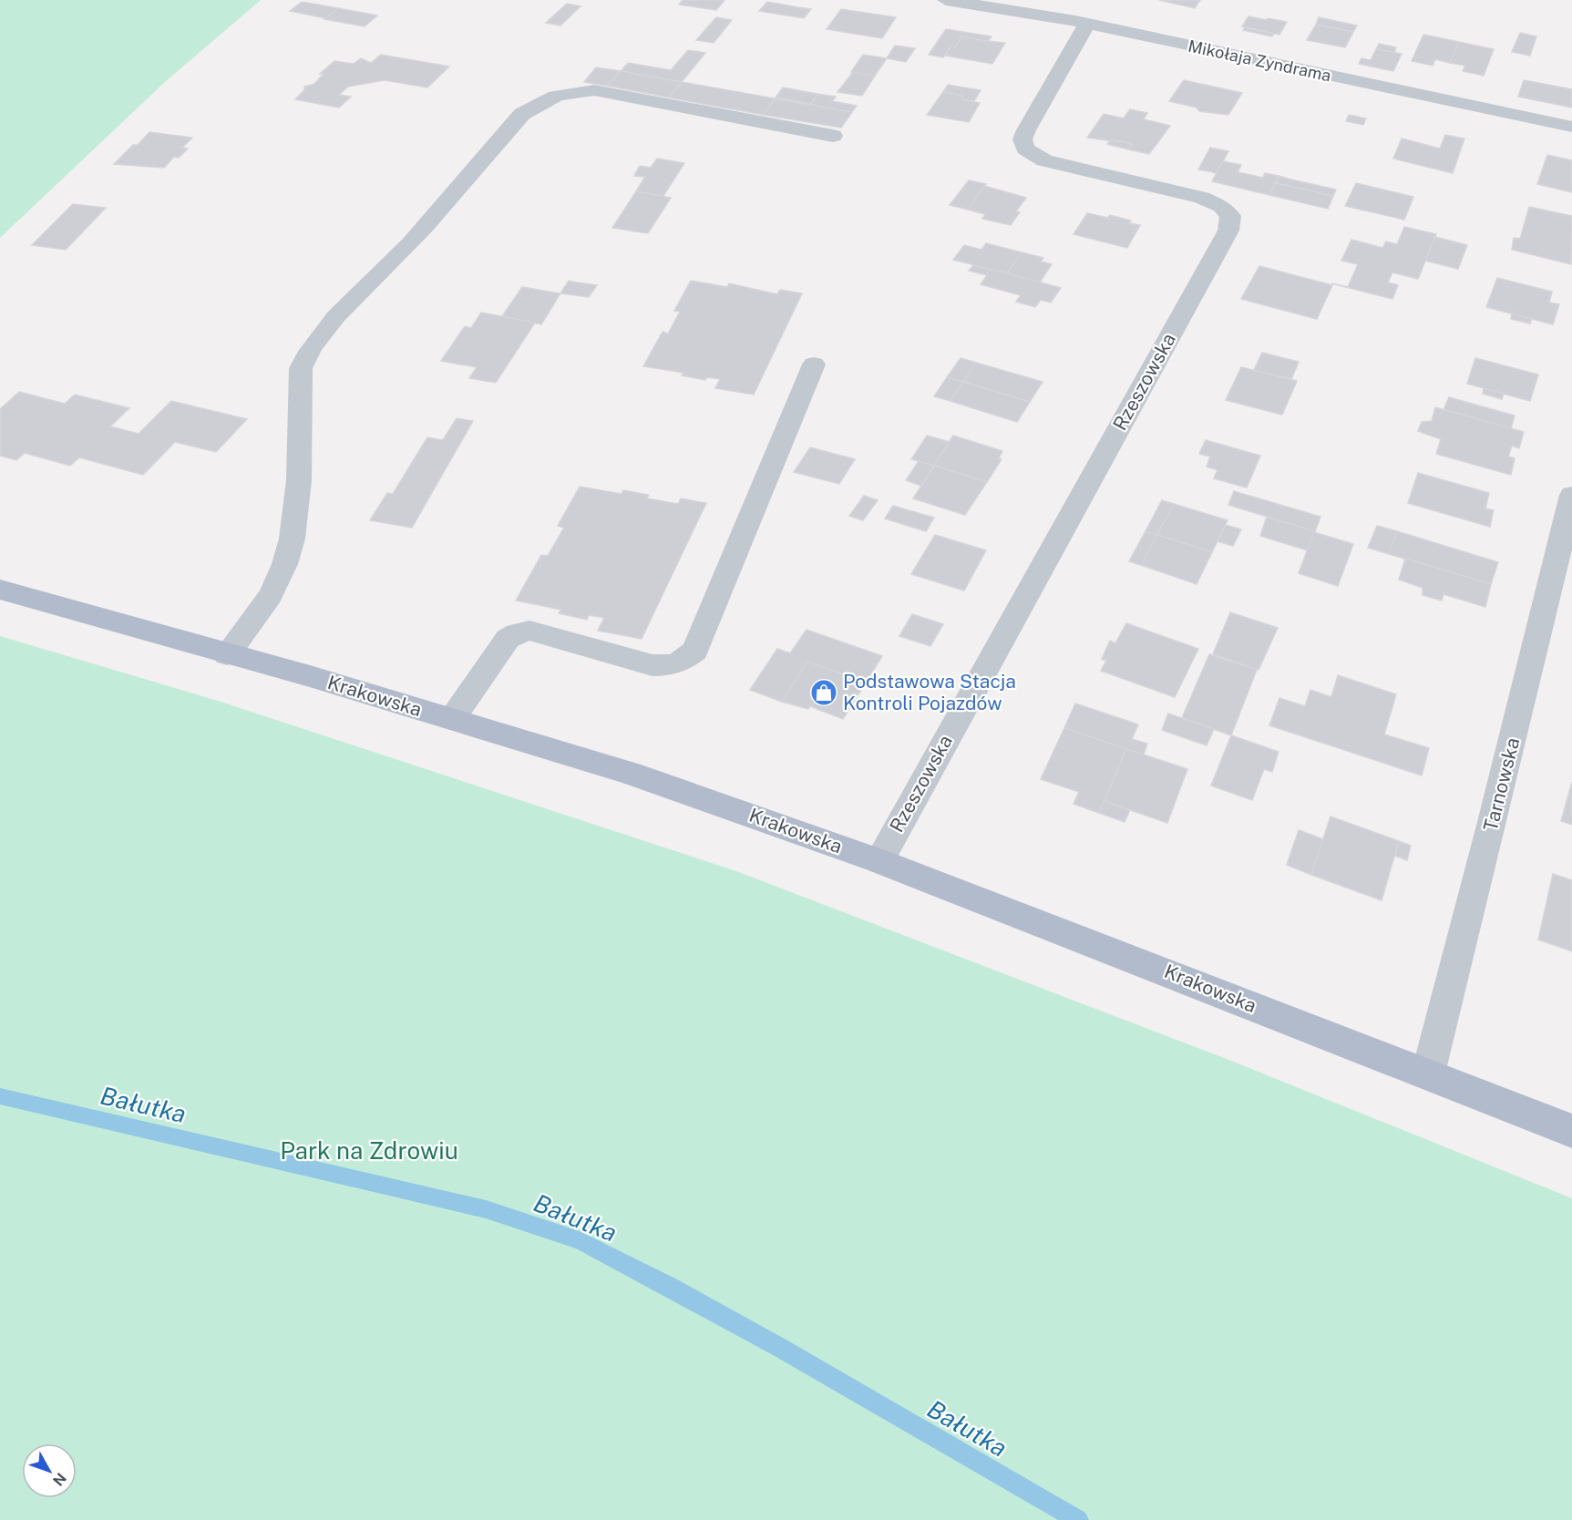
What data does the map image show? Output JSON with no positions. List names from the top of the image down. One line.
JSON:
{"streets":{"main road":["Krakowska"],"street":["Mikołaja Zyndrama","Rzeszowska","Tarnowska"]},"crossings":[["Mikołaja Zyndrama","Rzeszowska"],["Rzeszowska","Krakowska"],["Krakowska","Tarnowska"]],"water":["Bałutka"],"parks":["Park na Zdrowiu"],"places":{"shop":["Podstawowa Stacja Kontroli Pojazdów"]},"north":"bottom right"}
